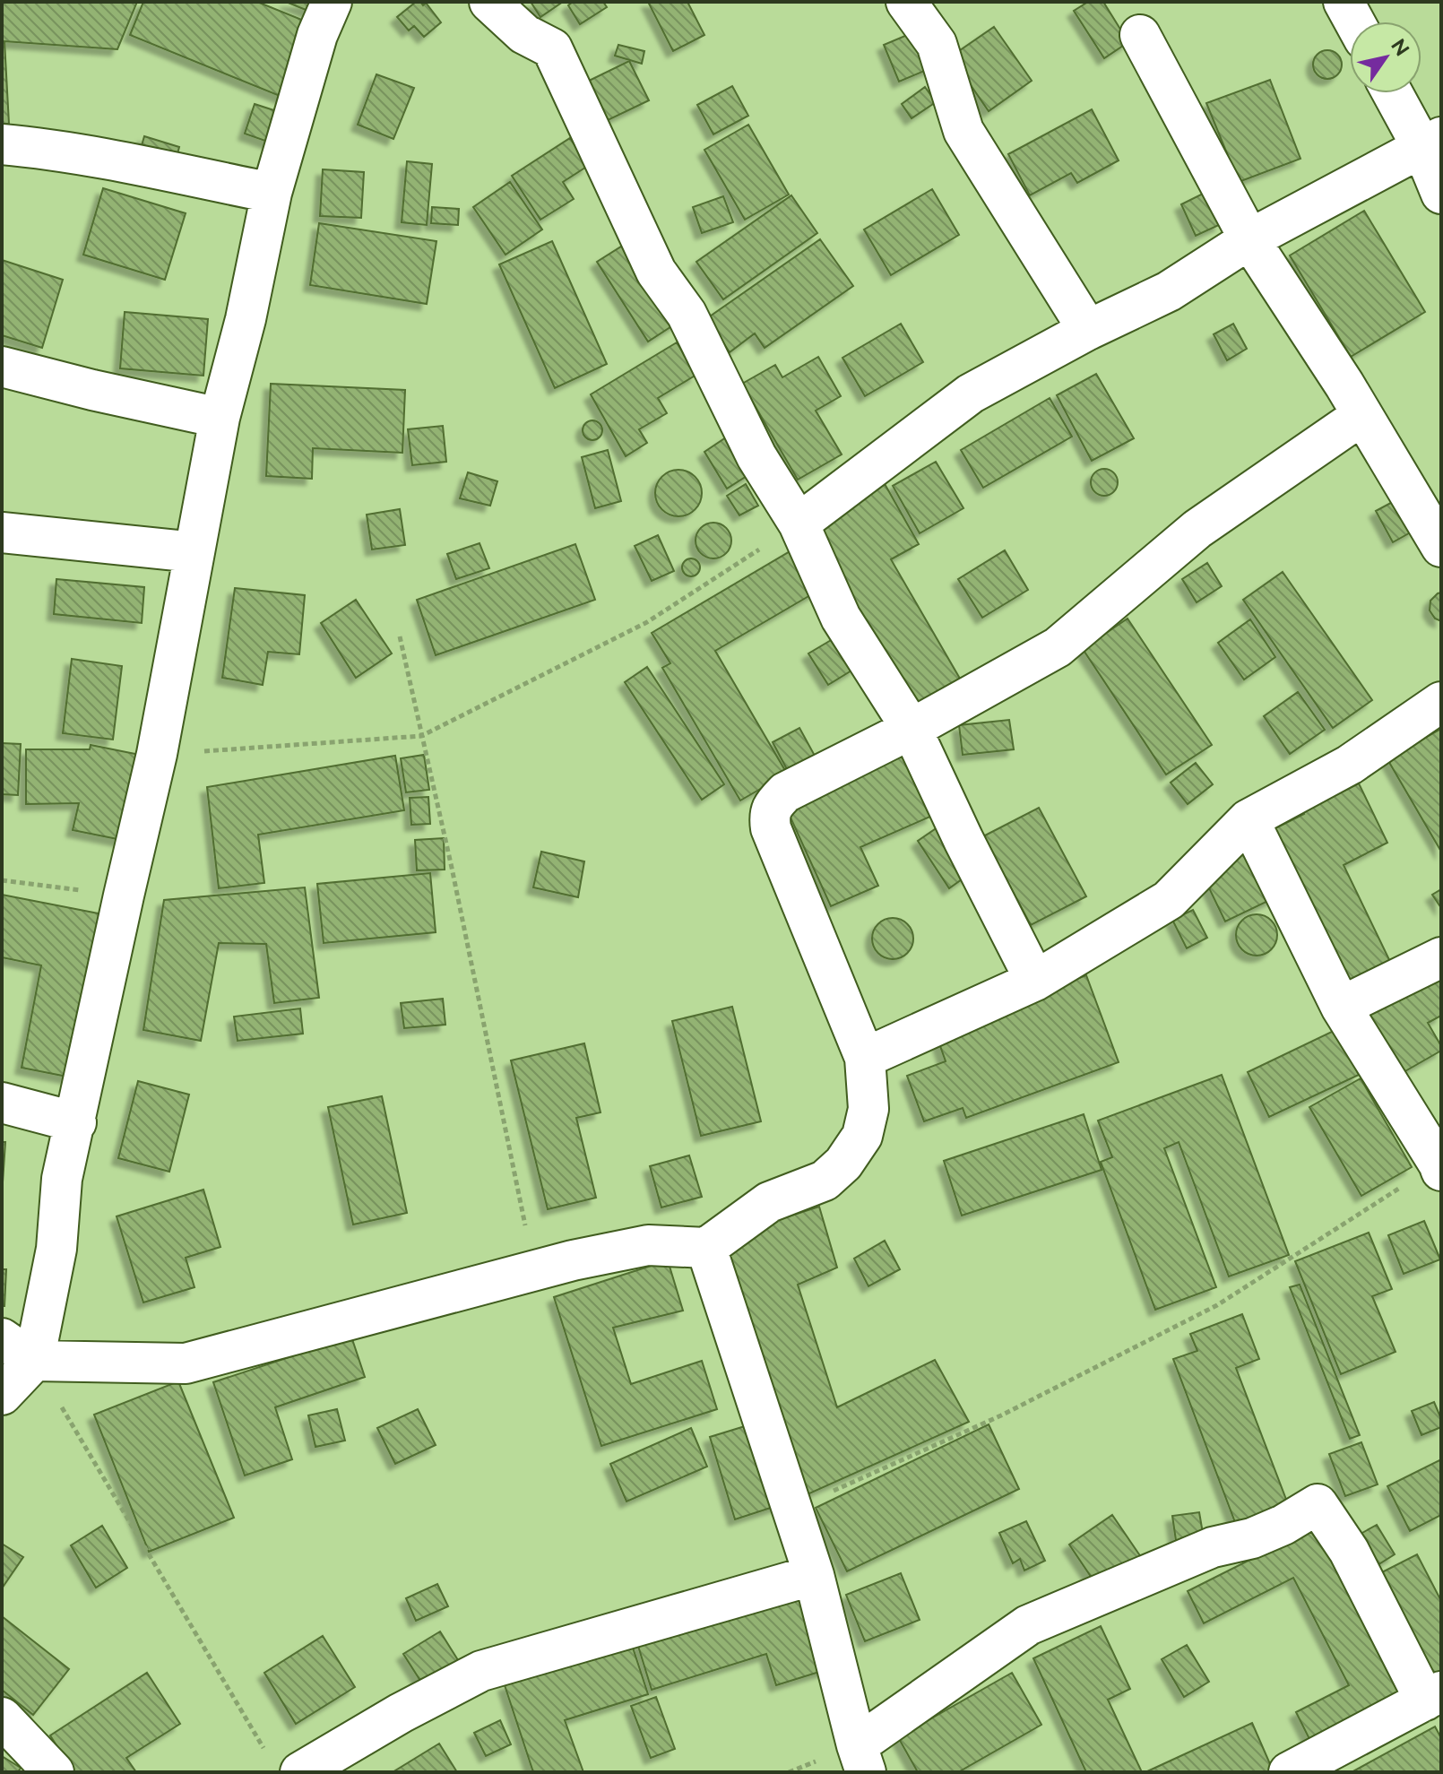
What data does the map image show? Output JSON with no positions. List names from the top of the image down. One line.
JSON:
{"north":"top right"}
